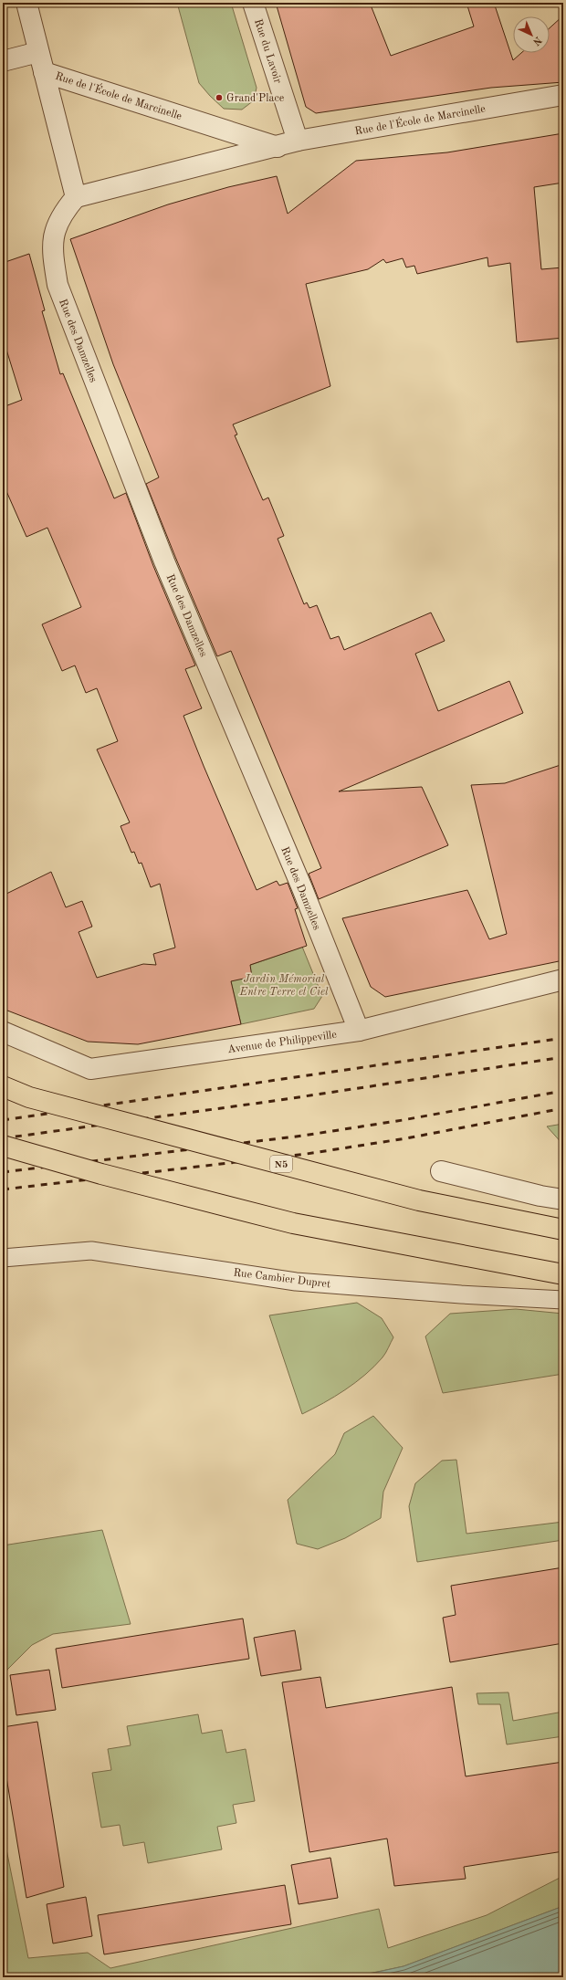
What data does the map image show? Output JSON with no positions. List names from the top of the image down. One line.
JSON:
{"streets":{"main road":["N5"],"street":["Rue du Lavoir","Rue de l'École de Marcinelle","Rue des Damzelles","Avenue de Philippeville"],"lane":["Rue Cambier Dupret"]},"crossings":[["Rue du Lavoir","Rue de l'École de Marcinelle"],["Rue de l'École de Marcinelle","Rue des Damzelles"],["Rue des Damzelles","Avenue de Philippeville"]],"parks":["Jardin Mémorial Entre Terre et Ciel"],"places":["Grand'Place"],"north":"bottom right"}
